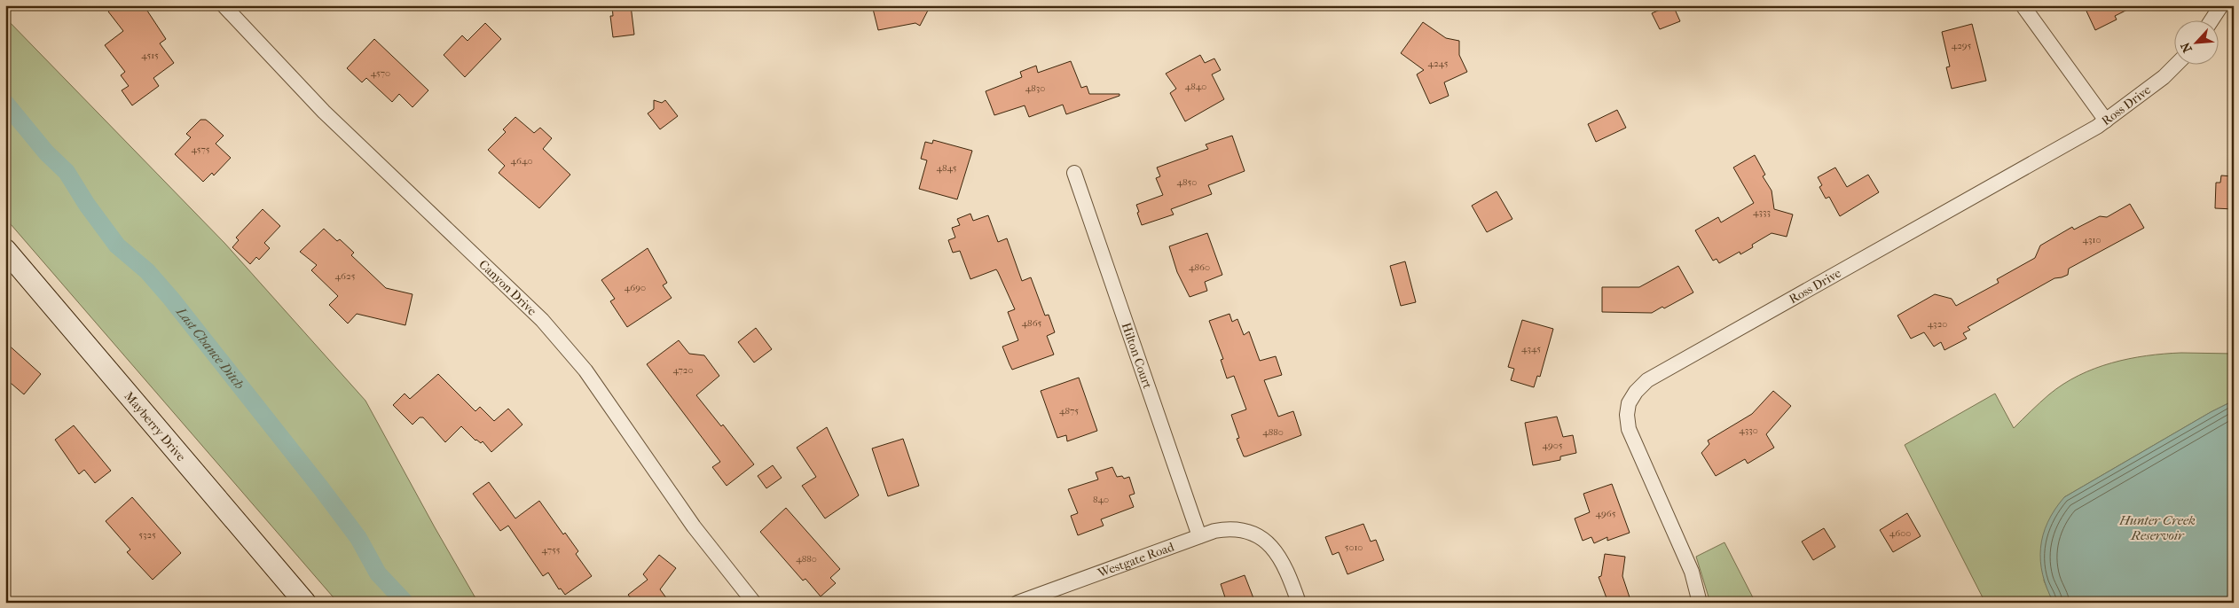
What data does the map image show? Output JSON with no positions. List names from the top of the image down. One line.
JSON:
{"streets":{"main road":["Mayberry Drive"],"street":["Ross Drive","Canyon Drive","Hilton Court","Westgate Road"]},"crossings":[["Hilton Court","Westgate Road"]],"water":["Last Chance Ditch","Hunter Creek Reservoir"],"house_numbers":["4295","4515","4245","4570","4840","4830","4575","4640","4845","4850","4333","4310","4860","4625","4690","4865","4320","4345","4720","4875","4330","4880","4905","840","4965","4600","5325","5010","4755","4880"],"north":"bottom left"}
